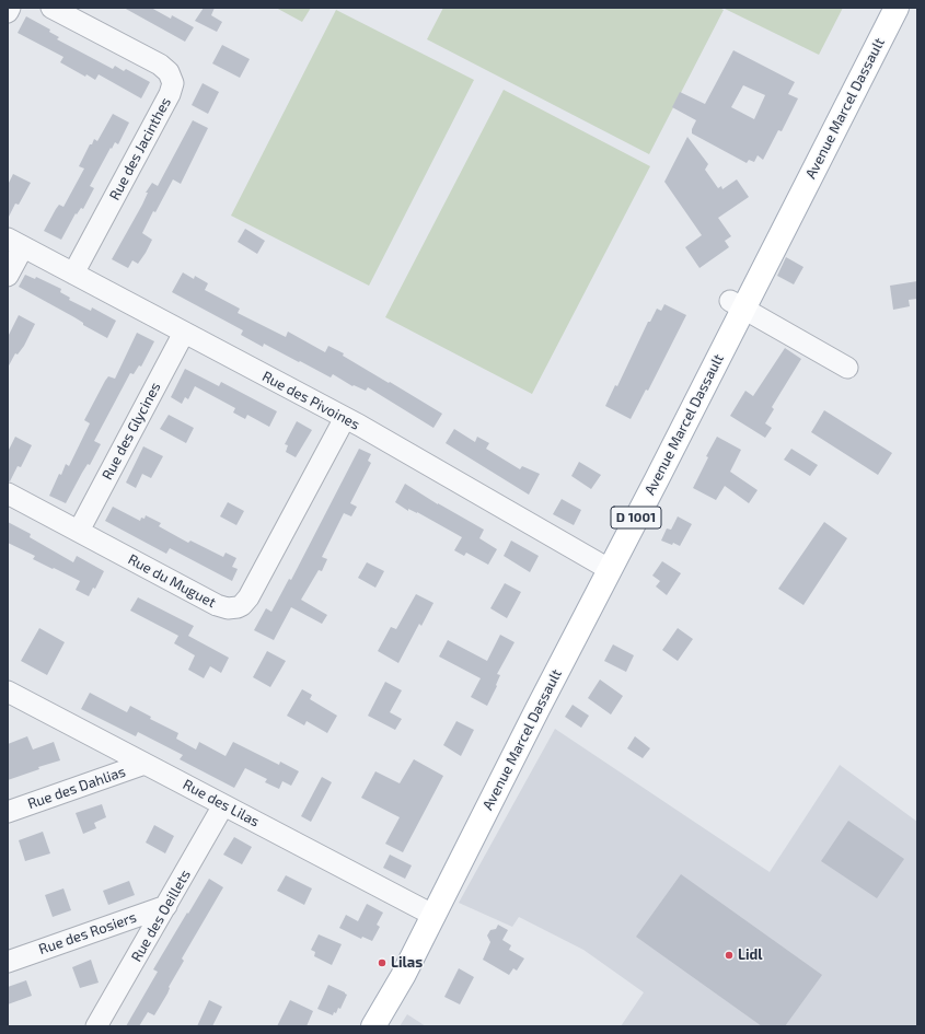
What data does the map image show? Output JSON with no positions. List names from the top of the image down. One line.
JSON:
{"streets":{"main road":["Avenue Marcel Dassault","D 1001"],"street":["Rue des Jacinthes","Rue des Pivoines","Rue des Glycines","Rue du Muguet","Rue des Dahlias","Rue des Lilas","Rue des Oeillets","Rue des Rosiers"]},"crossings":[["Avenue Marcel Dassault","Rue des Pivoines"],["Avenue Marcel Dassault","Rue des Lilas"],["Rue des Jacinthes","Rue des Pivoines"],["Rue des Pivoines","Rue des Glycines"],["Rue des Pivoines","Rue du Muguet"],["Rue des Glycines","Rue du Muguet"],["Rue des Dahlias","Rue des Lilas"],["Rue des Lilas","Rue des Oeillets"],["Rue des Oeillets","Rue des Rosiers"]],"places":["Lidl","Lilas"]}
